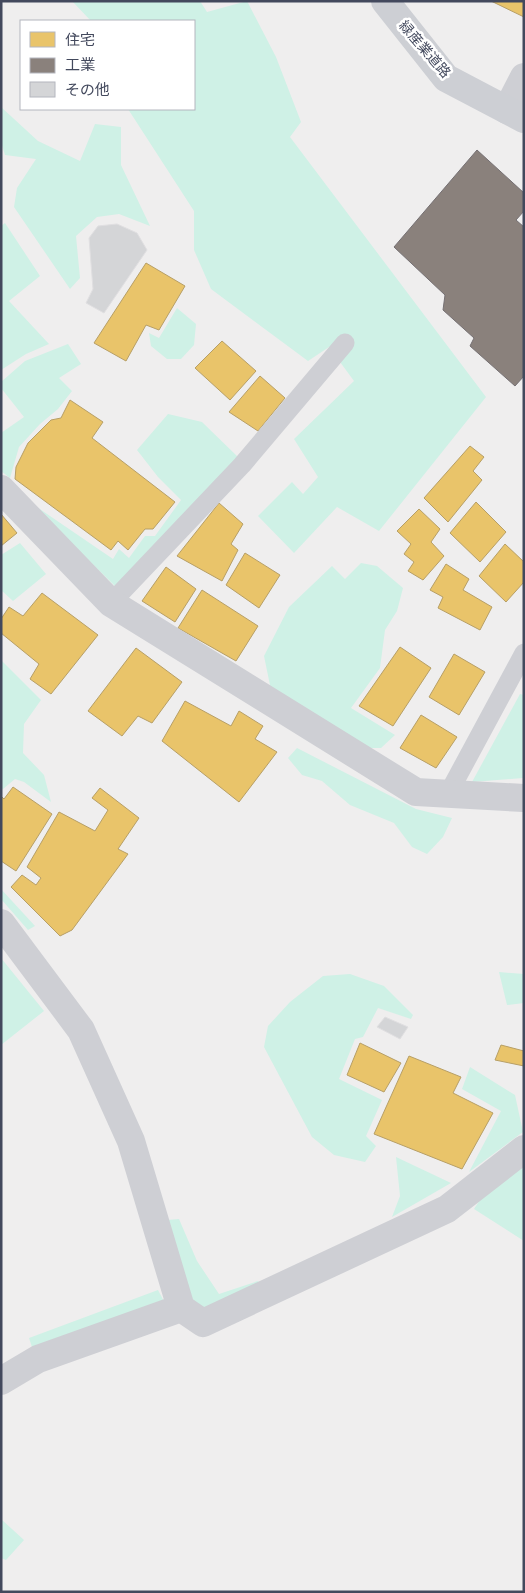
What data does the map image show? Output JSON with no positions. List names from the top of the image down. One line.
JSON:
{"streets":{"main road":["緑産業道路"]},"legend":["住宅","工業","その他"]}
